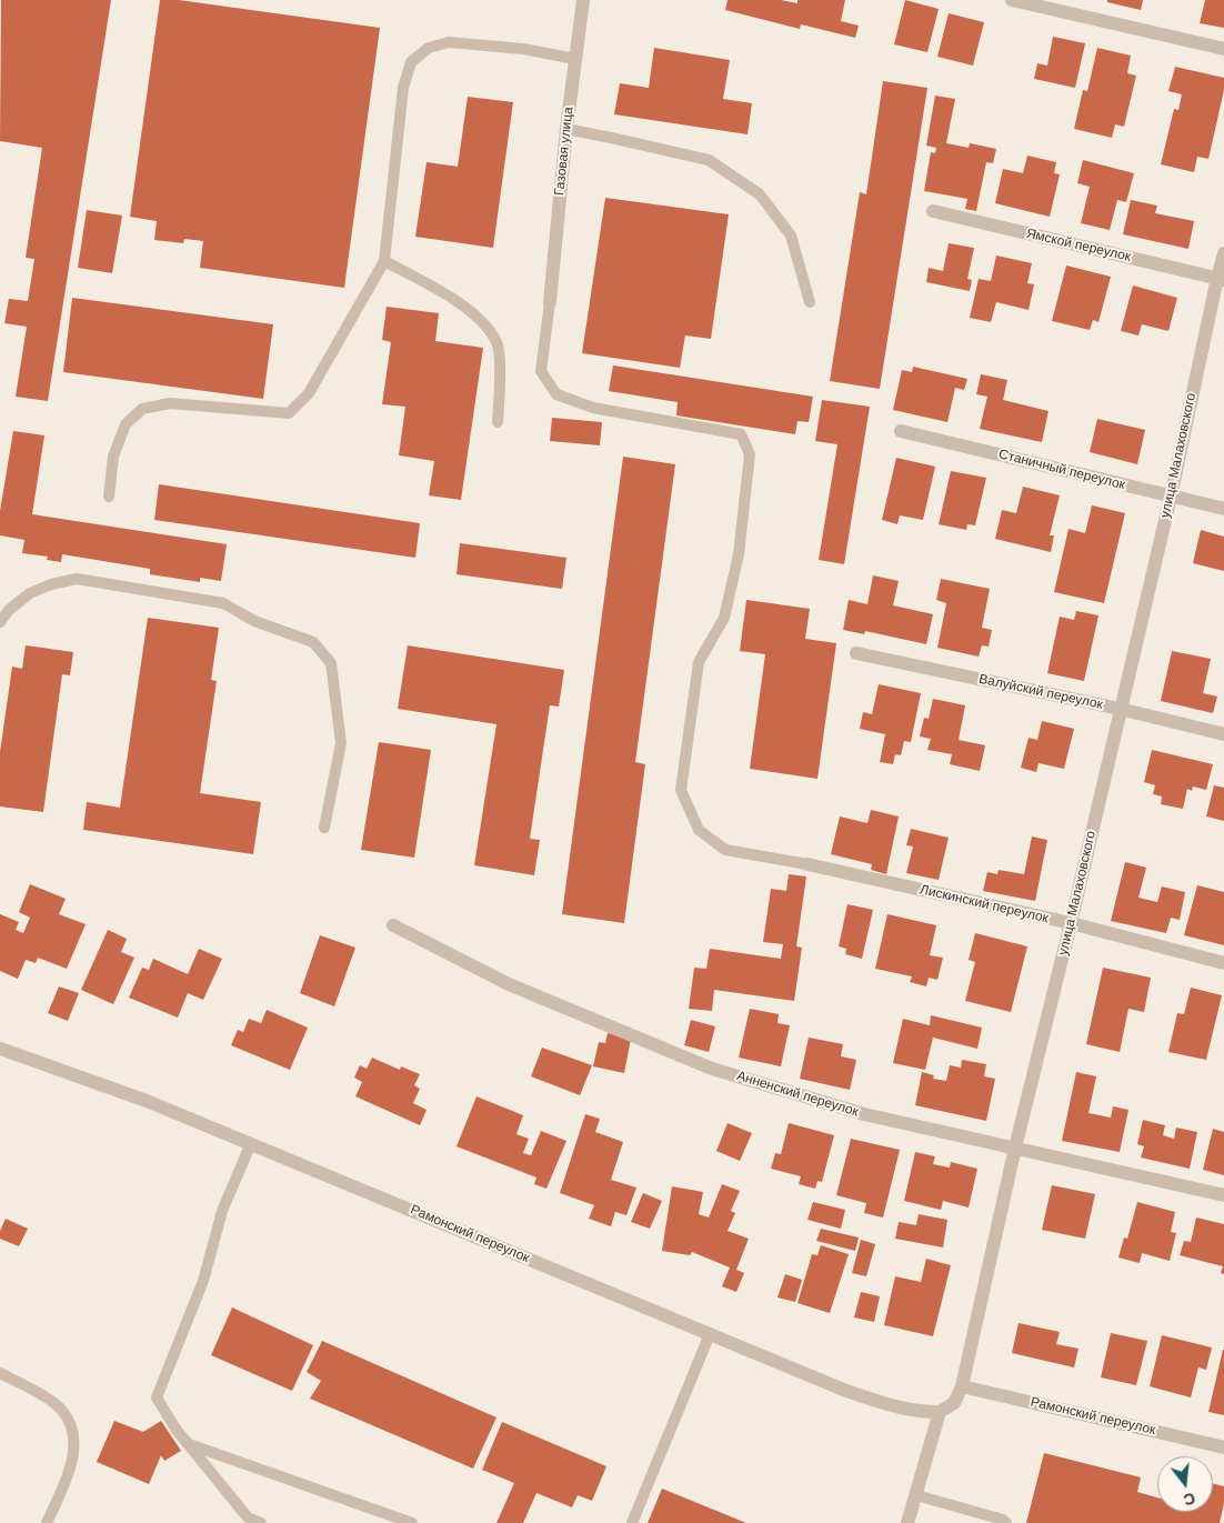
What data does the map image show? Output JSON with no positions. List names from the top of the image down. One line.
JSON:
{"streets":{"street":["Газовая улица","Ямской переулок","улица Малаховского","Станичный переулок","Валуйский переулок","Лискинский переулок","Анненский переулок","Рамонский переулок"]},"crossings":[["Ямской переулок","улица Малаховского"],["улица Малаховского","Станичный переулок"],["улица Малаховского","Валуйский переулок"],["улица Малаховского","Лискинский переулок"],["улица Малаховского","Анненский переулок"],["улица Малаховского","Рамонский переулок"]],"north":"bottom"}
